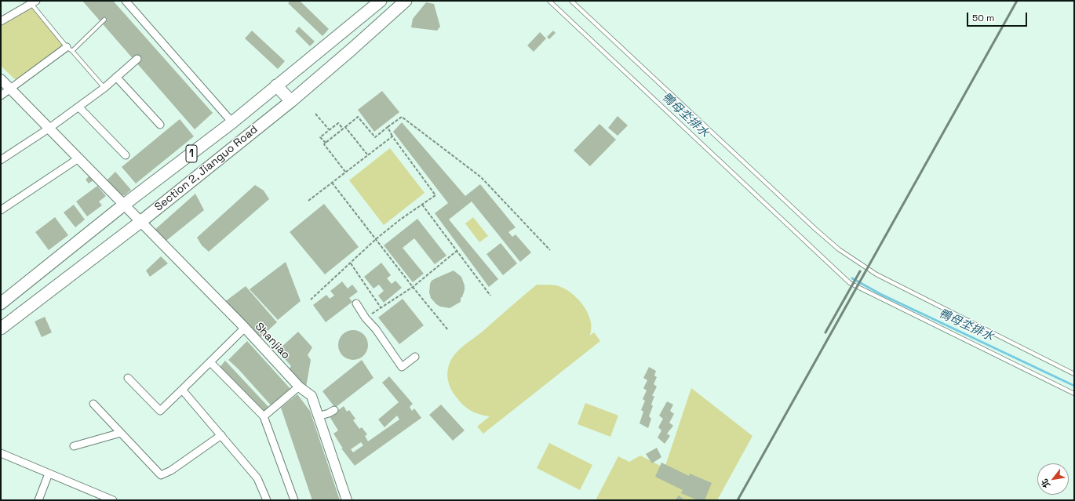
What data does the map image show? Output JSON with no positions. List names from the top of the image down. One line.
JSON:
{"streets":{"main road":["1","Section 2, Jianguo Road"],"street":["Shanjiao"]},"crossings":[["Section 2, Jianguo Road","Shanjiao"]],"water":["鴨母坔排水"],"scale_bar":"50 m","north":"bottom left"}
